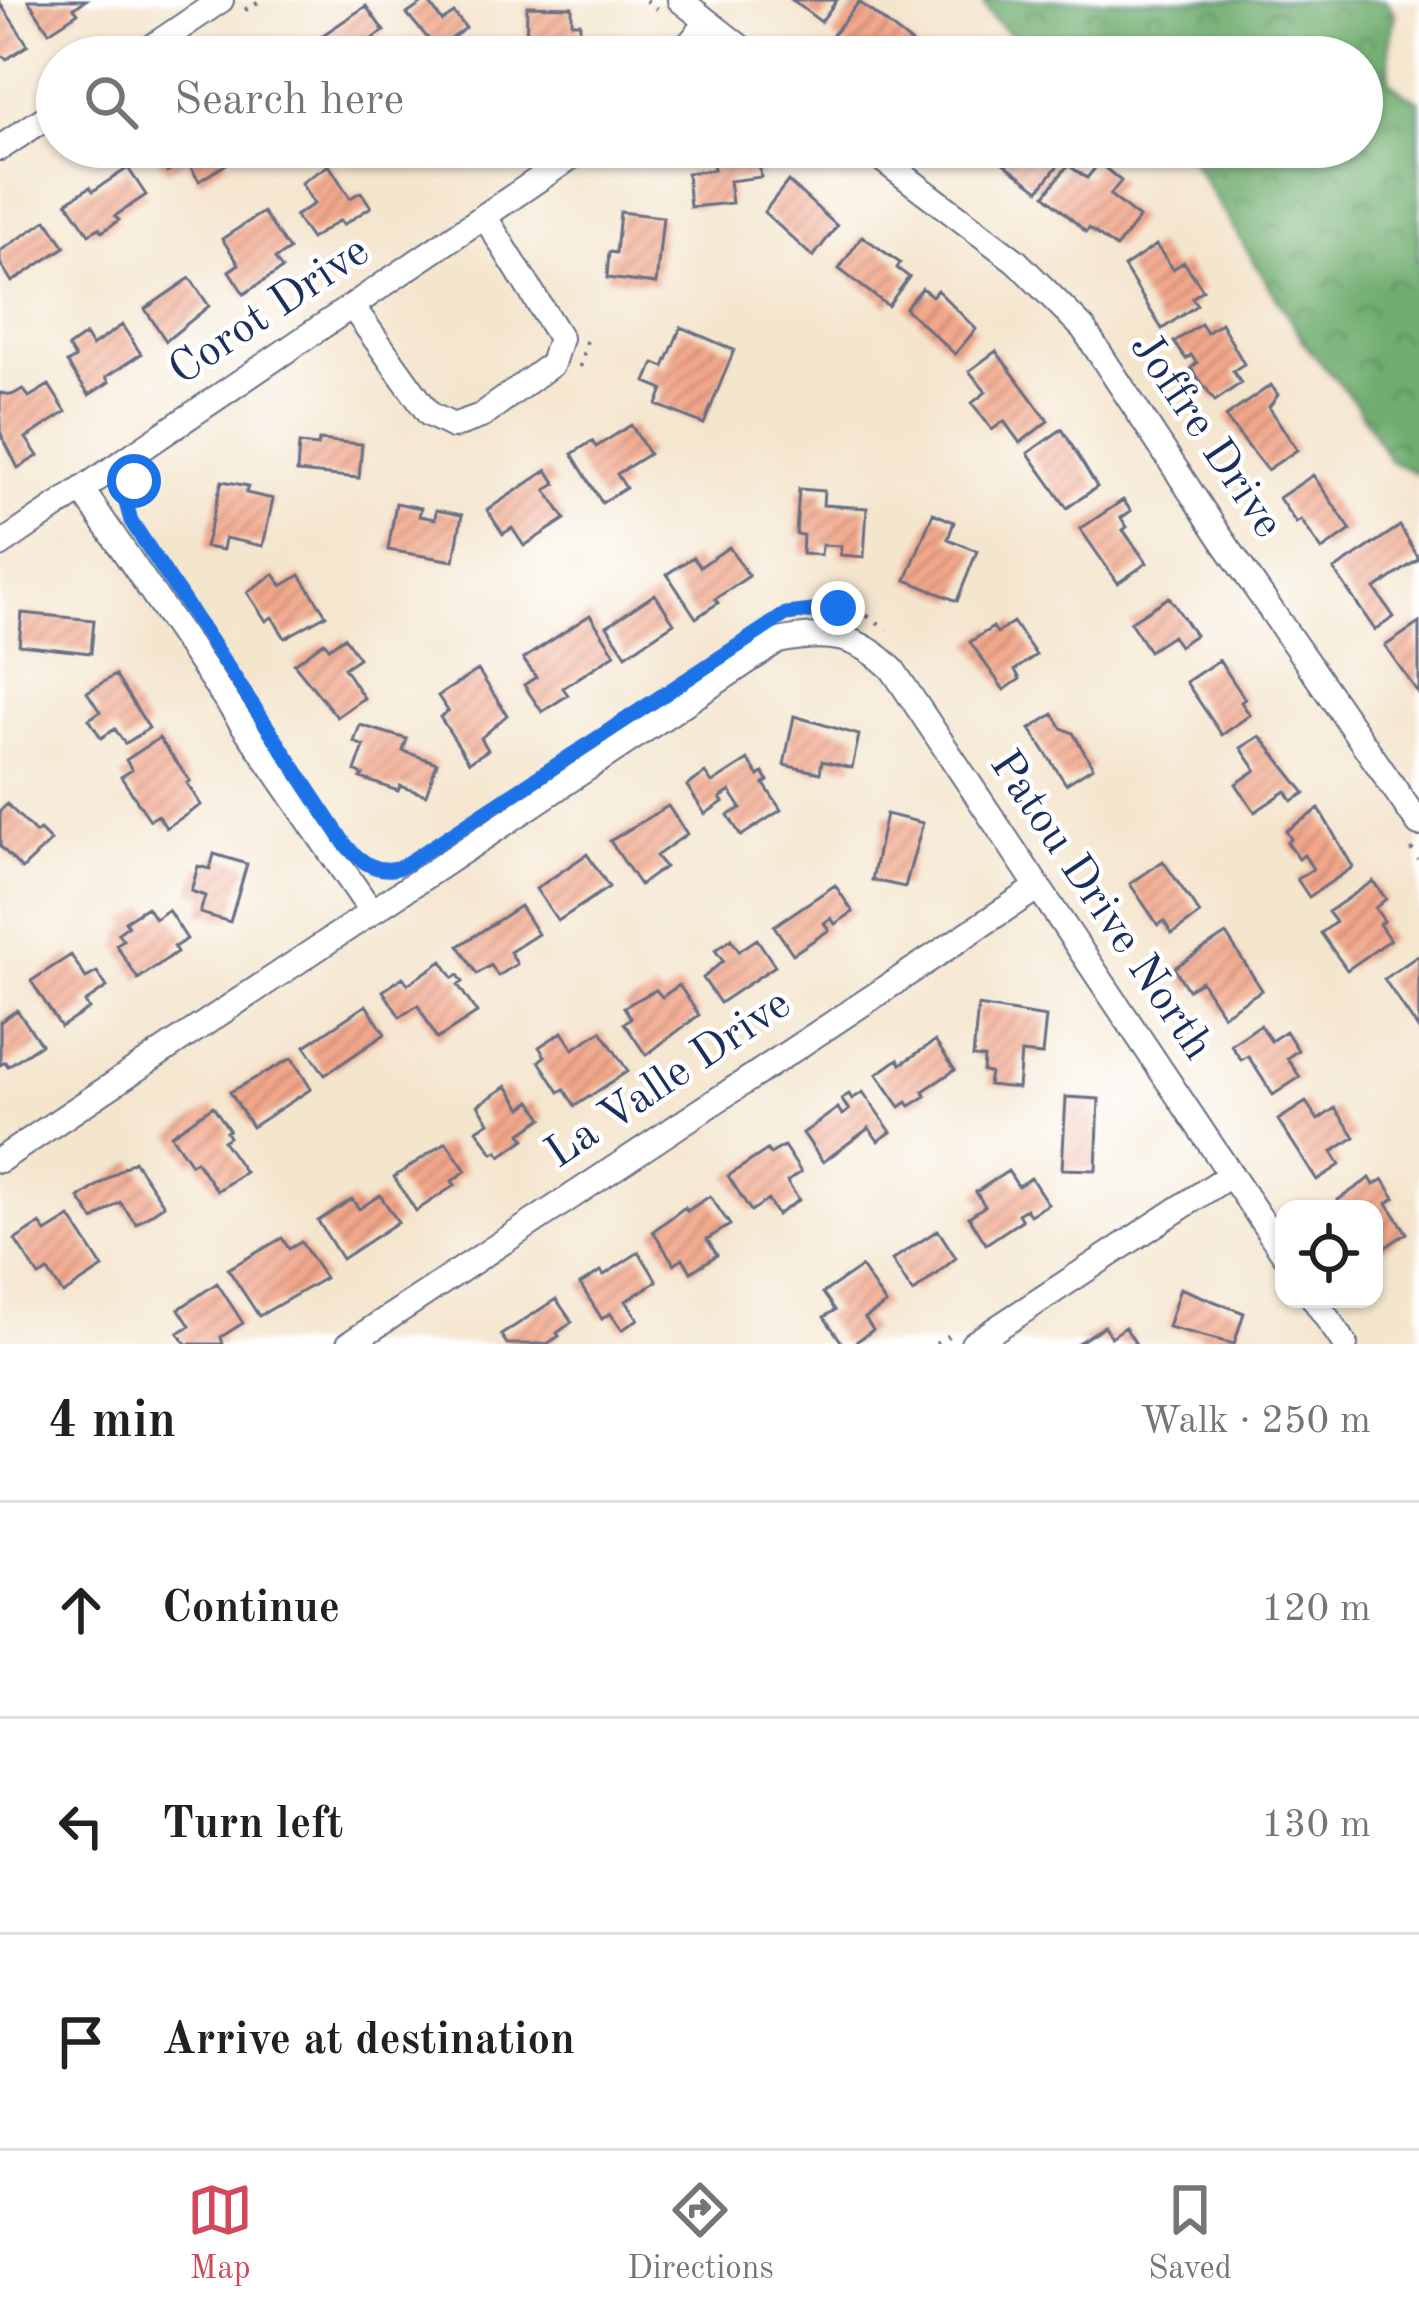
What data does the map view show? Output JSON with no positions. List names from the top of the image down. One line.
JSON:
{"streets":{"street":["Corot Drive","Joffre Drive","Patou Drive North","La Valle Drive"]},"crossings":[["Patou Drive North","La Valle Drive"]],"page":{"search":"Search here","heading":["4 min","Walk · 250 m"],"list":[["Continue","120 m"],["Turn left","130 m"],"Arrive at destination"],"nav":["Map","Directions","Saved"]}}
